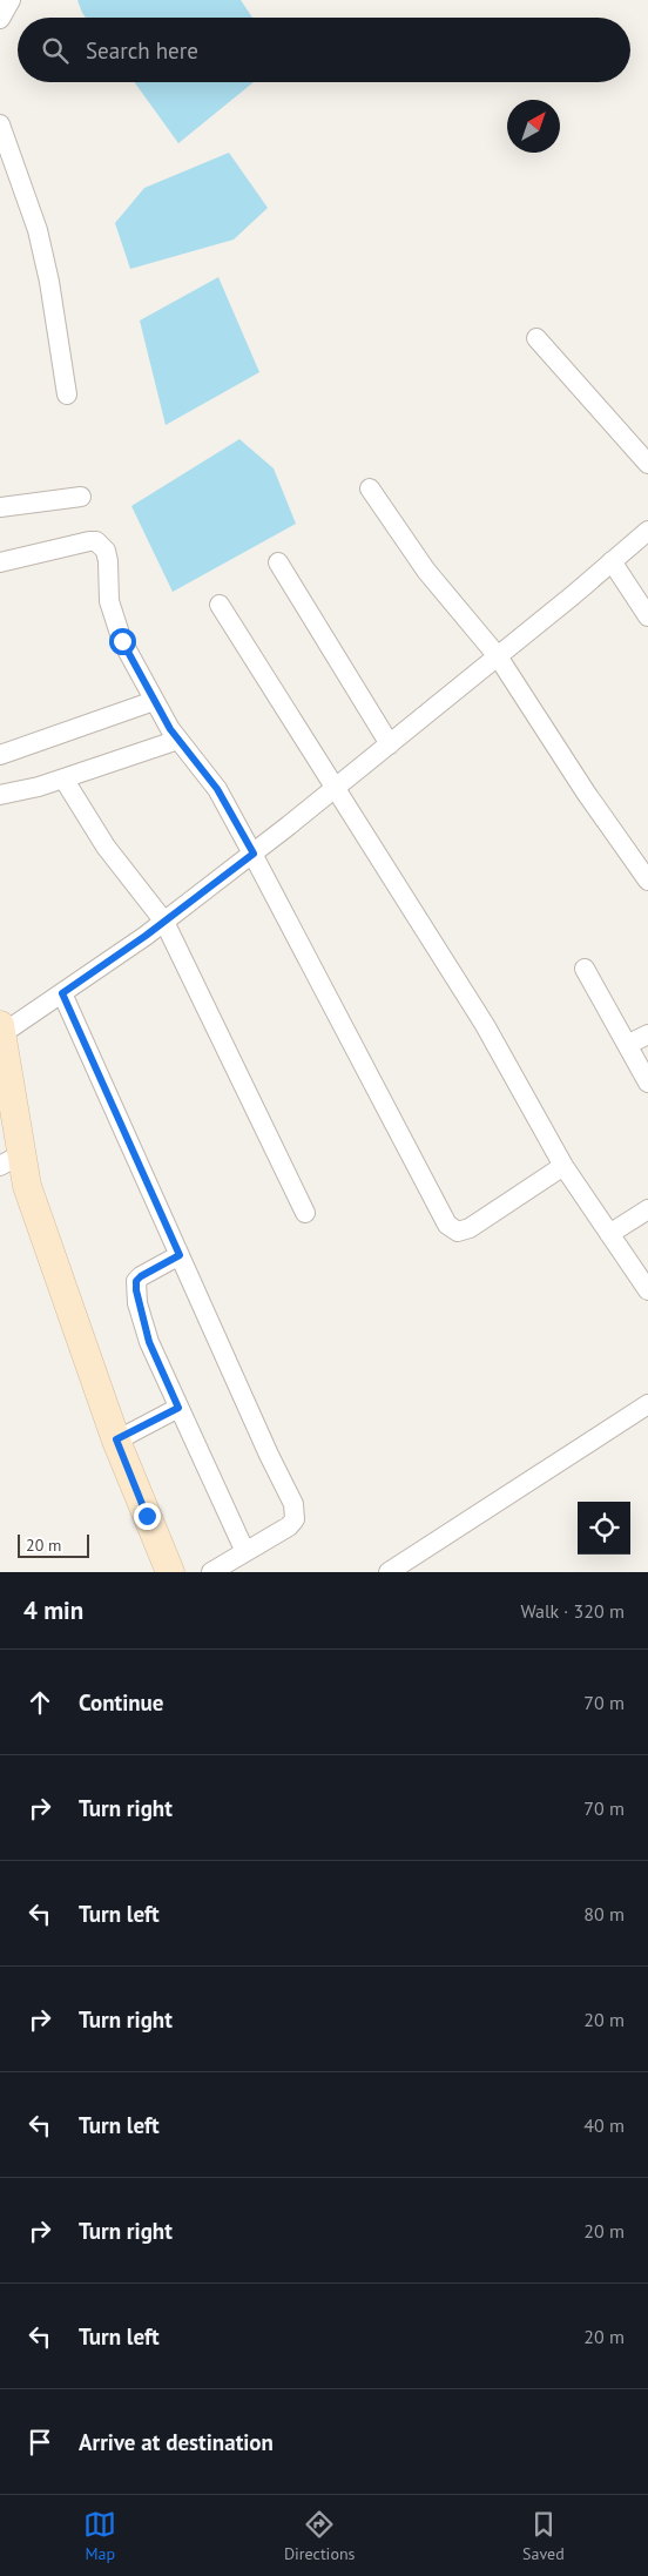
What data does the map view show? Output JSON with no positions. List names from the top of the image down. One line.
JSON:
{"scale_bar":"20 m","north":"top right","page":{"search":"Search here","scale":"20 m","heading":["4 min","Walk · 320 m"],"list":[["Continue","70 m"],["Turn right","70 m"],["Turn left","80 m"],["Turn right","20 m"],["Turn left","40 m"],["Turn right","20 m"],["Turn left","20 m"],"Arrive at destination"],"nav":["Map","Directions","Saved"]}}
